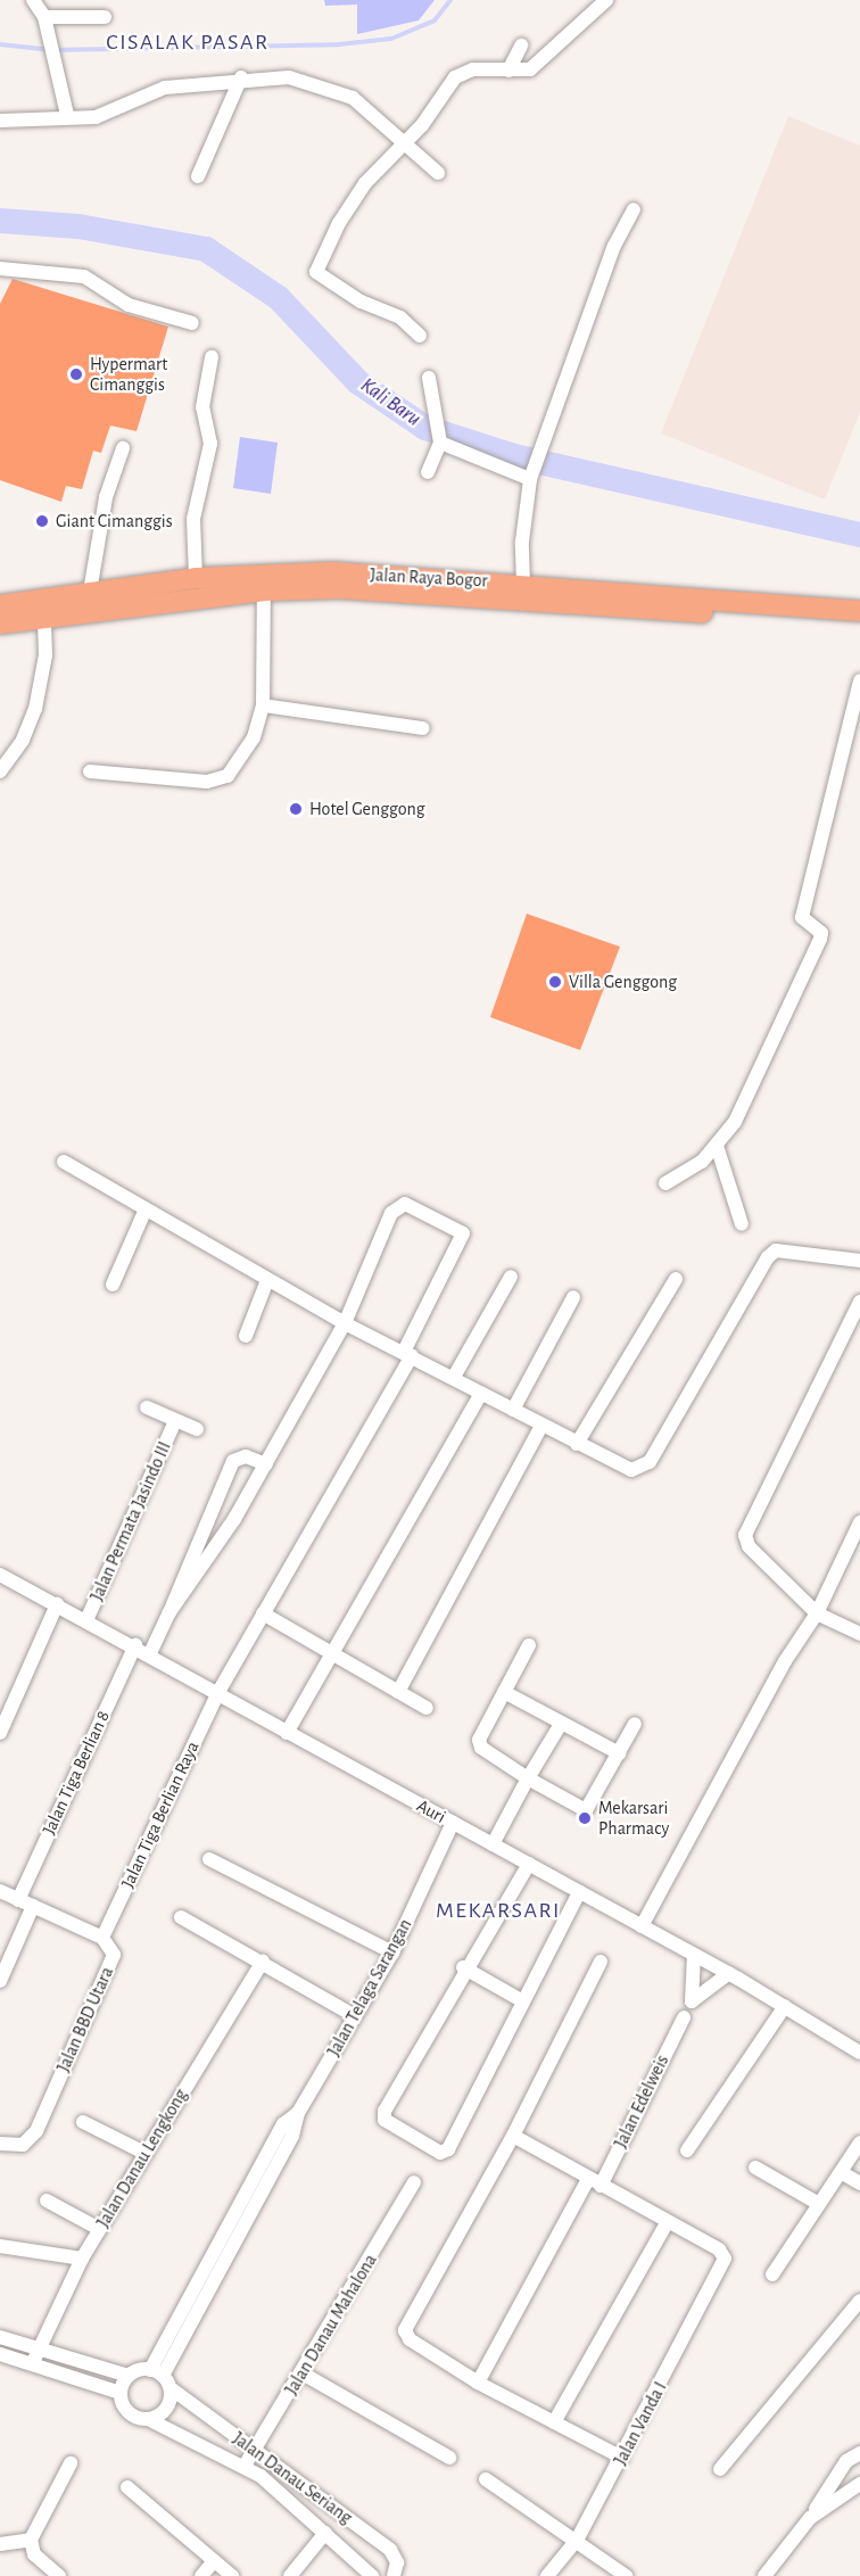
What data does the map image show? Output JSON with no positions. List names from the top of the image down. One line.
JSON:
{"streets":{"highway":["Jalan Raya Bogor"],"street":["Jalan Permata Jasindo III","Jalan Tiga Berlian 8","Auri","Jalan Tiga Berlian Raya","Jalan Telaga Sarangan","Jalan BBD Utara","Jalan Edelweis","Jalan Danau Lengkong","Jalan Danau Mahalona","Jalan Vanda I","Jalan Danau Seriang"]},"crossings":[["Jalan Permata Jasindo III","Auri"],["Jalan Tiga Berlian 8","Auri"],["Jalan Tiga Berlian 8","Jalan BBD Utara"],["Auri","Jalan Tiga Berlian Raya"],["Auri","Jalan Telaga Sarangan"],["Jalan Tiga Berlian Raya","Jalan BBD Utara"],["Jalan Telaga Sarangan","Jalan Danau Seriang"],["Jalan Danau Mahalona","Jalan Danau Seriang"]],"districts":["CISALAK PASAR","MEKARSARI"],"water":["Kali Baru"],"places":["Hypermart Cimanggis","Giant Cimanggis","Hotel Genggong","Villa Genggong","Mekarsari Pharmacy"]}
